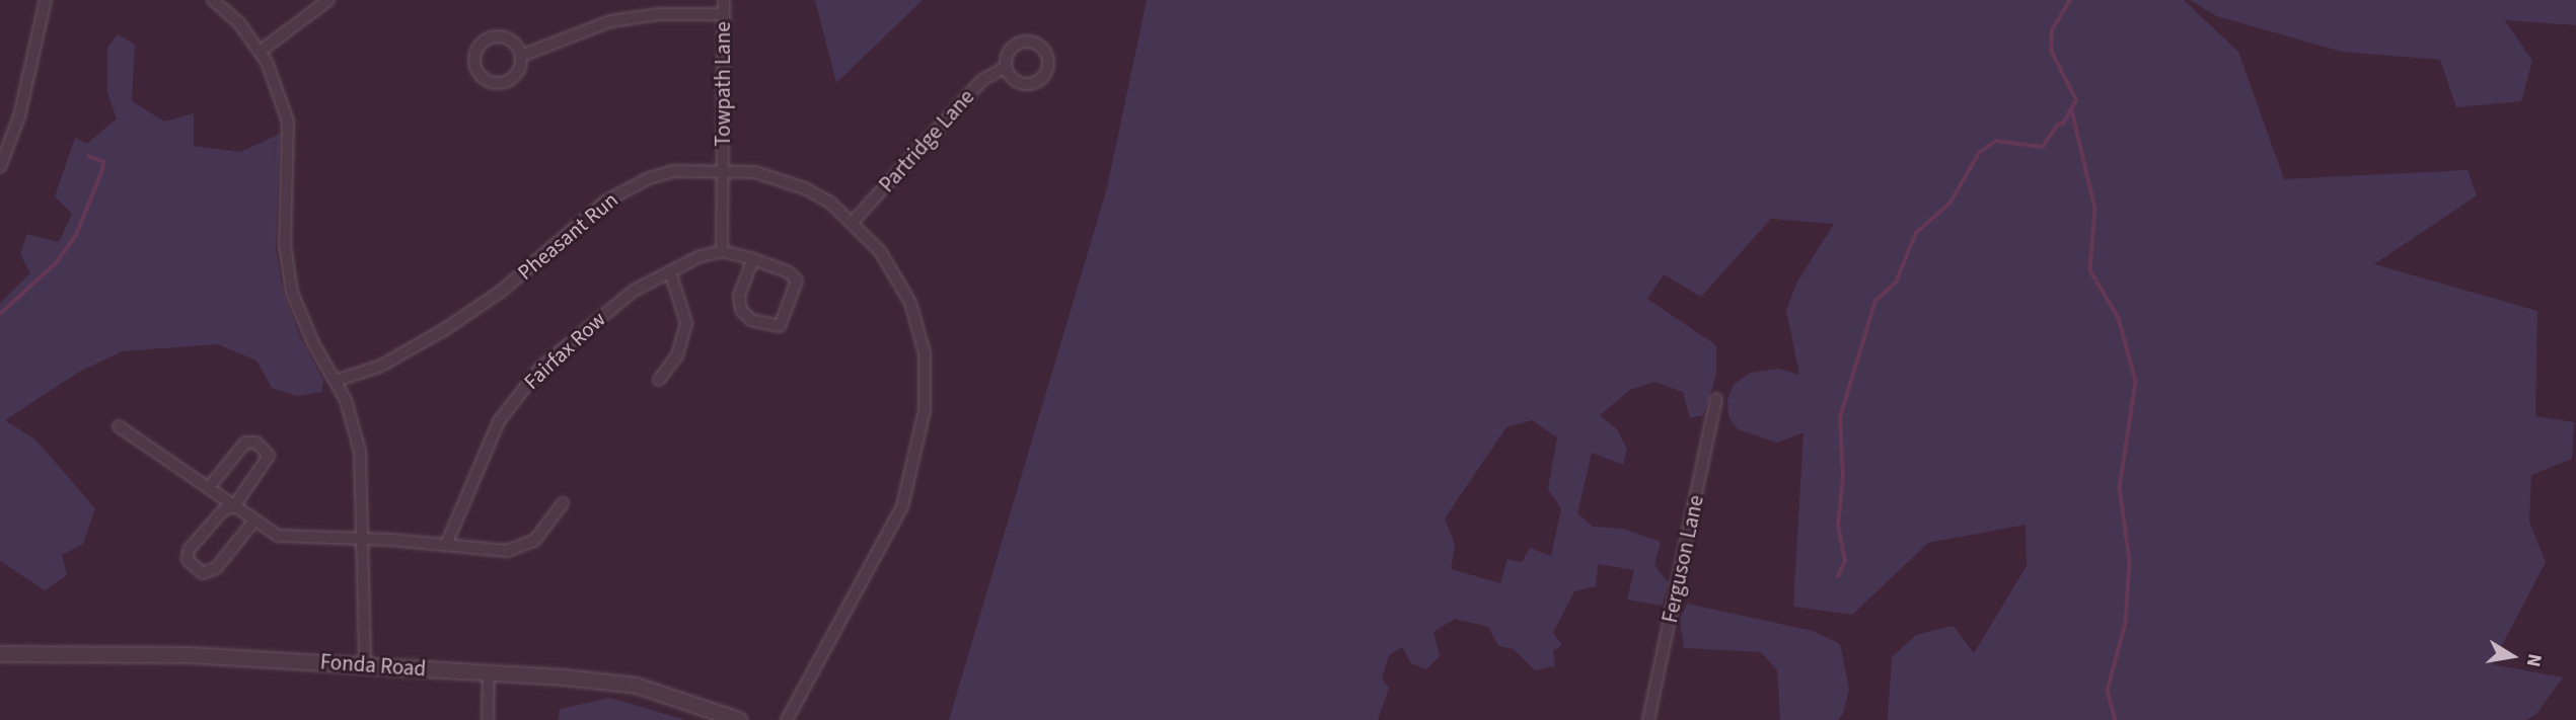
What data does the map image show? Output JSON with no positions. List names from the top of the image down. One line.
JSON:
{"streets":{"street":["Towpath Lane","Partridge Lane","Pheasant Run","Fairfax Row","Ferguson Lane","Fonda Road"]},"crossings":[["Towpath Lane","Pheasant Run"],["Partridge Lane","Pheasant Run"]],"north":"right"}
